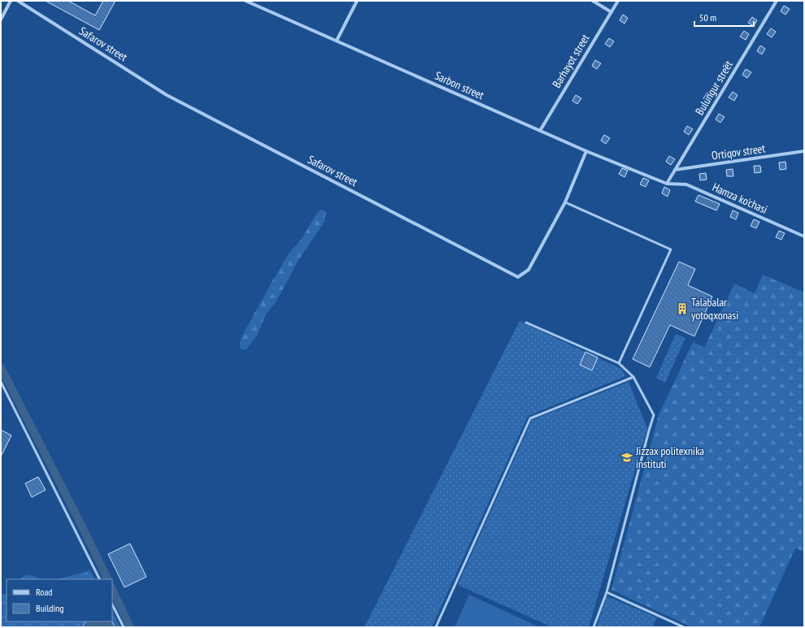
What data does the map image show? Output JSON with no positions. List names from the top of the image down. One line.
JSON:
{"streets":{"street":["Safarov street","Barhayot street","Sarbon street","Bulungur street","Ortiqov street","Hamza ko'chasi"]},"crossings":[["Safarov street","Sarbon street"],["Barhayot street","Sarbon street"],["Sarbon street","Bulungur street"],["Sarbon street","Hamza ko'chasi"],["Bulungur street","Ortiqov street"],["Bulungur street","Hamza ko'chasi"]],"places":{"building":["Talabalar yotoqxonasi"],"school or university":["Jizzax politexnika instituti"]},"legend":["Road","Building"],"scale_bar":"50 m"}
